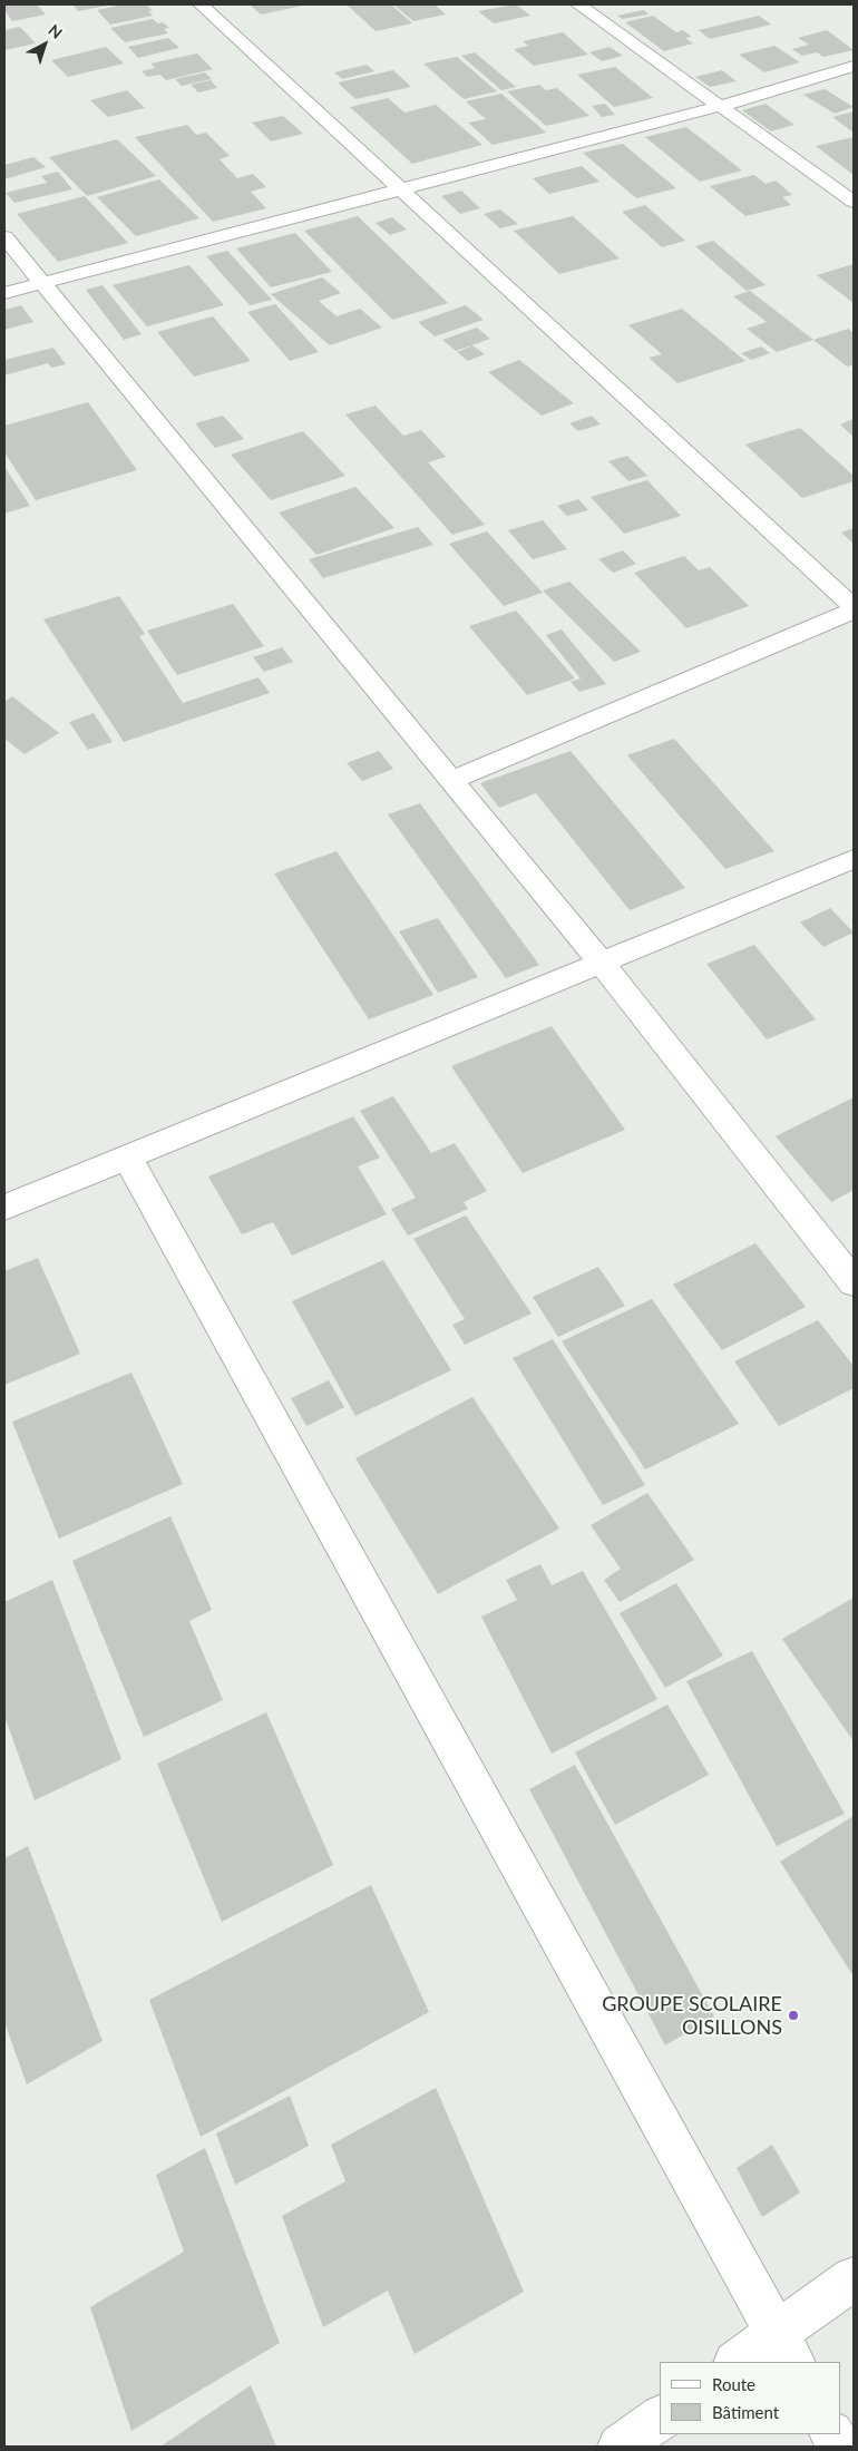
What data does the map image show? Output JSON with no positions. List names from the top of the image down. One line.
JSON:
{"places":["GROUPE SCOLAIRE OISILLONS"],"legend":["Route","Bâtiment"],"north":"top right"}
